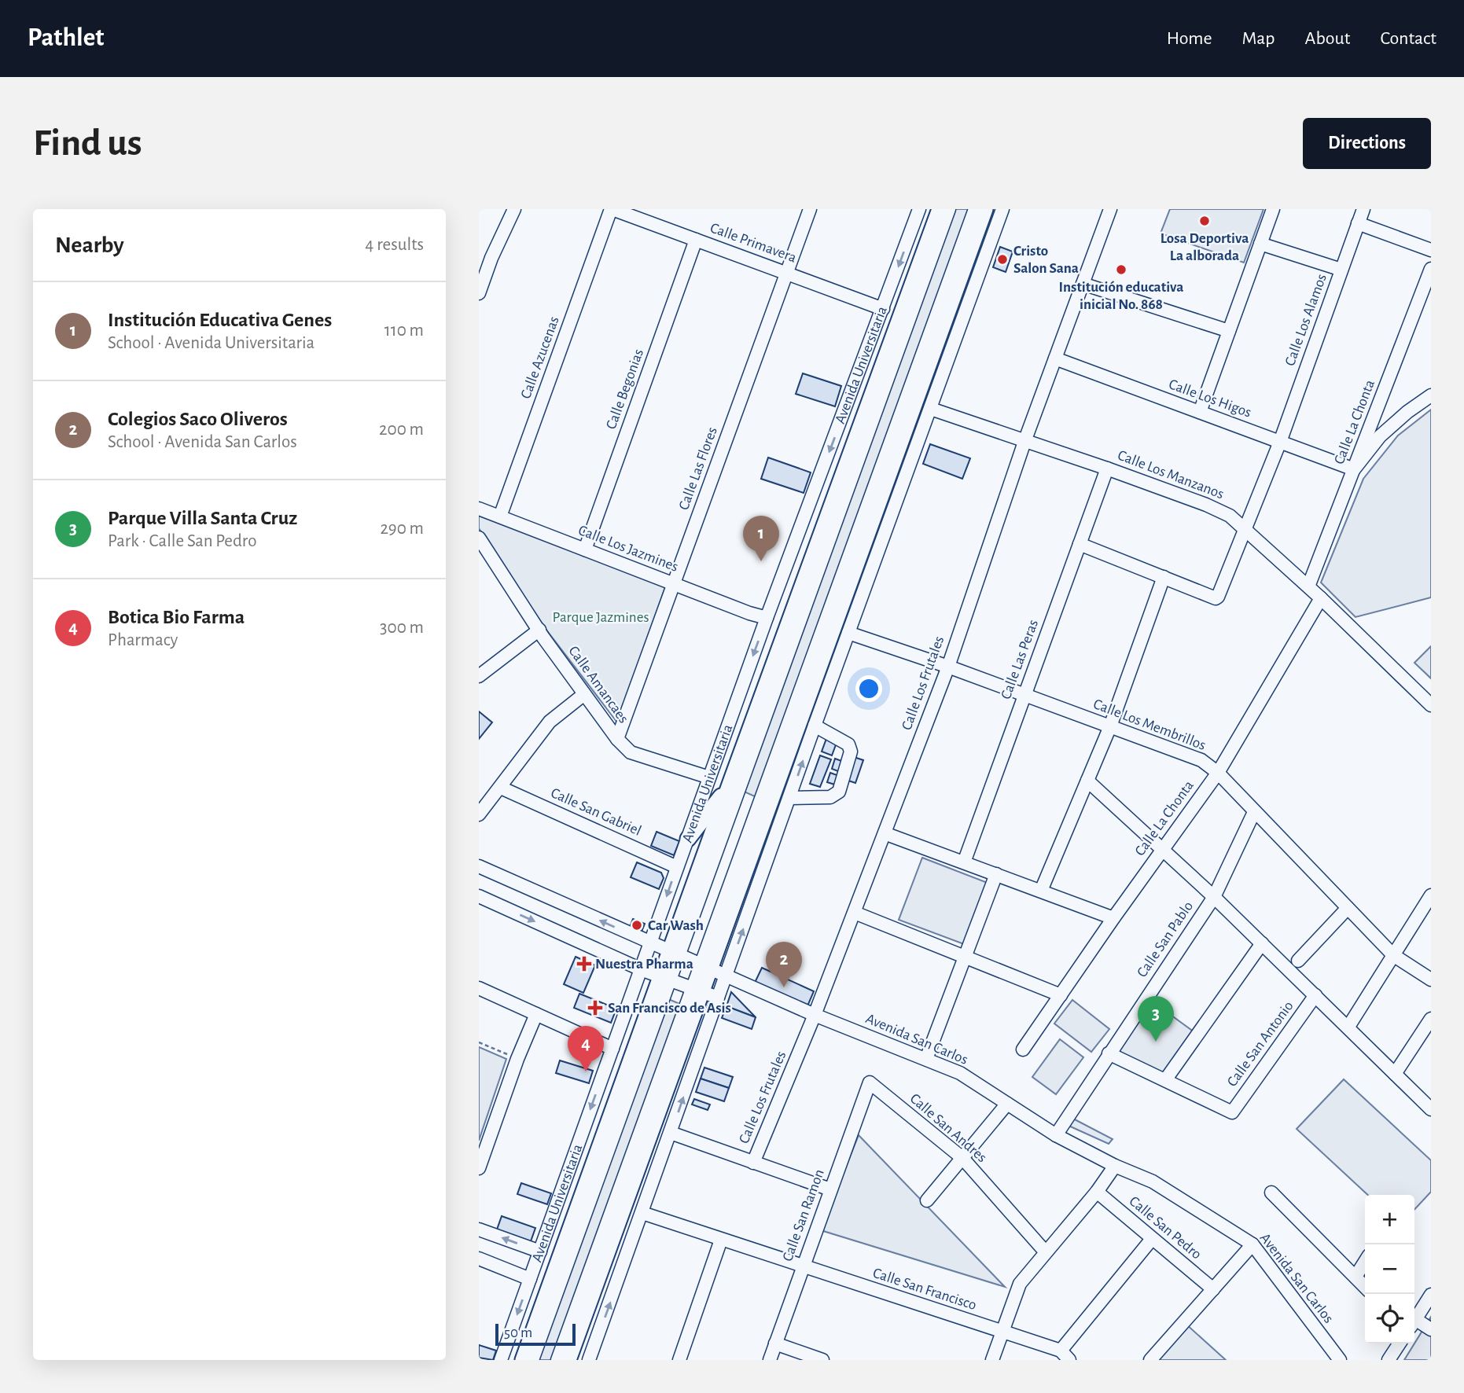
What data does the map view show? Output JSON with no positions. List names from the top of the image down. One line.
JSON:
{"streets":{"main road":["Avenida Universitaria"],"street":["Calle Primavera","Calle Los Alamos","Calle Azucenas","Calle Begonias","Calle Los Higos","Calle La Chonta","Calle Las Flores","Calle Los Manzanos","Calle Los Jazmines","Calle Las Peras","Calle Los Frutales","Calle Amancaes","Calle Los Membrillos","Calle San Gabriel","Calle San Pablo","Avenida San Carlos","Calle San Antonio","Calle San Andres","Calle San Ramon","Calle San Pedro","Calle San Francisco"]},"crossings":[["Calle Primavera","Calle Azucenas"],["Calle Primavera","Avenida Universitaria"],["Calle Primavera","Calle Begonias"],["Calle Primavera","Calle Las Flores"],["Calle Los Alamos","Calle Los Higos"],["Calle Los Alamos","Calle Los Manzanos"],["Calle Azucenas","Calle Los Jazmines"],["Avenida Universitaria","Calle Los Jazmines"],["Avenida Universitaria","Calle Amancaes"],["Avenida Universitaria","Calle San Gabriel"],["Avenida Universitaria","Avenida San Carlos"],["Calle Begonias","Calle Los Jazmines"],["Calle Los Higos","Calle La Chonta"],["Calle Los Higos","Calle Los Frutales"],["Calle La Chonta","Calle Los Manzanos"],["Calle La Chonta","Calle Los Membrillos"],["Calle Las Flores","Calle Los Jazmines"],["Calle Las Flores","Calle Amancaes"],["Calle Los Manzanos","Calle Las Peras"],["Calle Los Manzanos","Calle Los Frutales"],["Calle Las Peras","Calle Los Membrillos"],["Calle Los Frutales","Calle Los Membrillos"],["Calle Los Frutales","Avenida San Carlos"],["Calle Los Membrillos","Calle San Pablo"],["Calle San Pablo","Avenida San Carlos"],["Calle San Andres","Calle San Ramon"],["Calle San Ramon","Calle San Francisco"],["Calle San Pedro","Calle San Francisco"]],"parks":["Parque Jazmines"],"places":{"other":["Losa Deportiva La alborada","Cristo Salon Sana","Institución educativa inicial No. 868","Car Wash"],"health":["Nuestra Pharma","San Francisco de Asis"]},"scale_bar":"50 m","page":{"header":"Pathlet","nav":["Home","Map","About","Contact"],"buttons":"Directions","title":"Find us","heading":["Nearby","4 results"],"list":[{"mark":"1","name":"Institución Educativa Genes","note":"School · Avenida Universitaria","value":"110 m"},{"mark":"2","name":"Colegios Saco Oliveros","note":"School · Avenida San Carlos","value":"200 m"},{"mark":"3","name":"Parque Villa Santa Cruz","note":"Park · Calle San Pedro","value":"290 m"},{"mark":"4","name":"Botica Bio Farma","note":"Pharmacy","value":"300 m"}],"pins":["1","2","3","4"],"map_buttons":["+","−"],"scale":"50 m"}}
